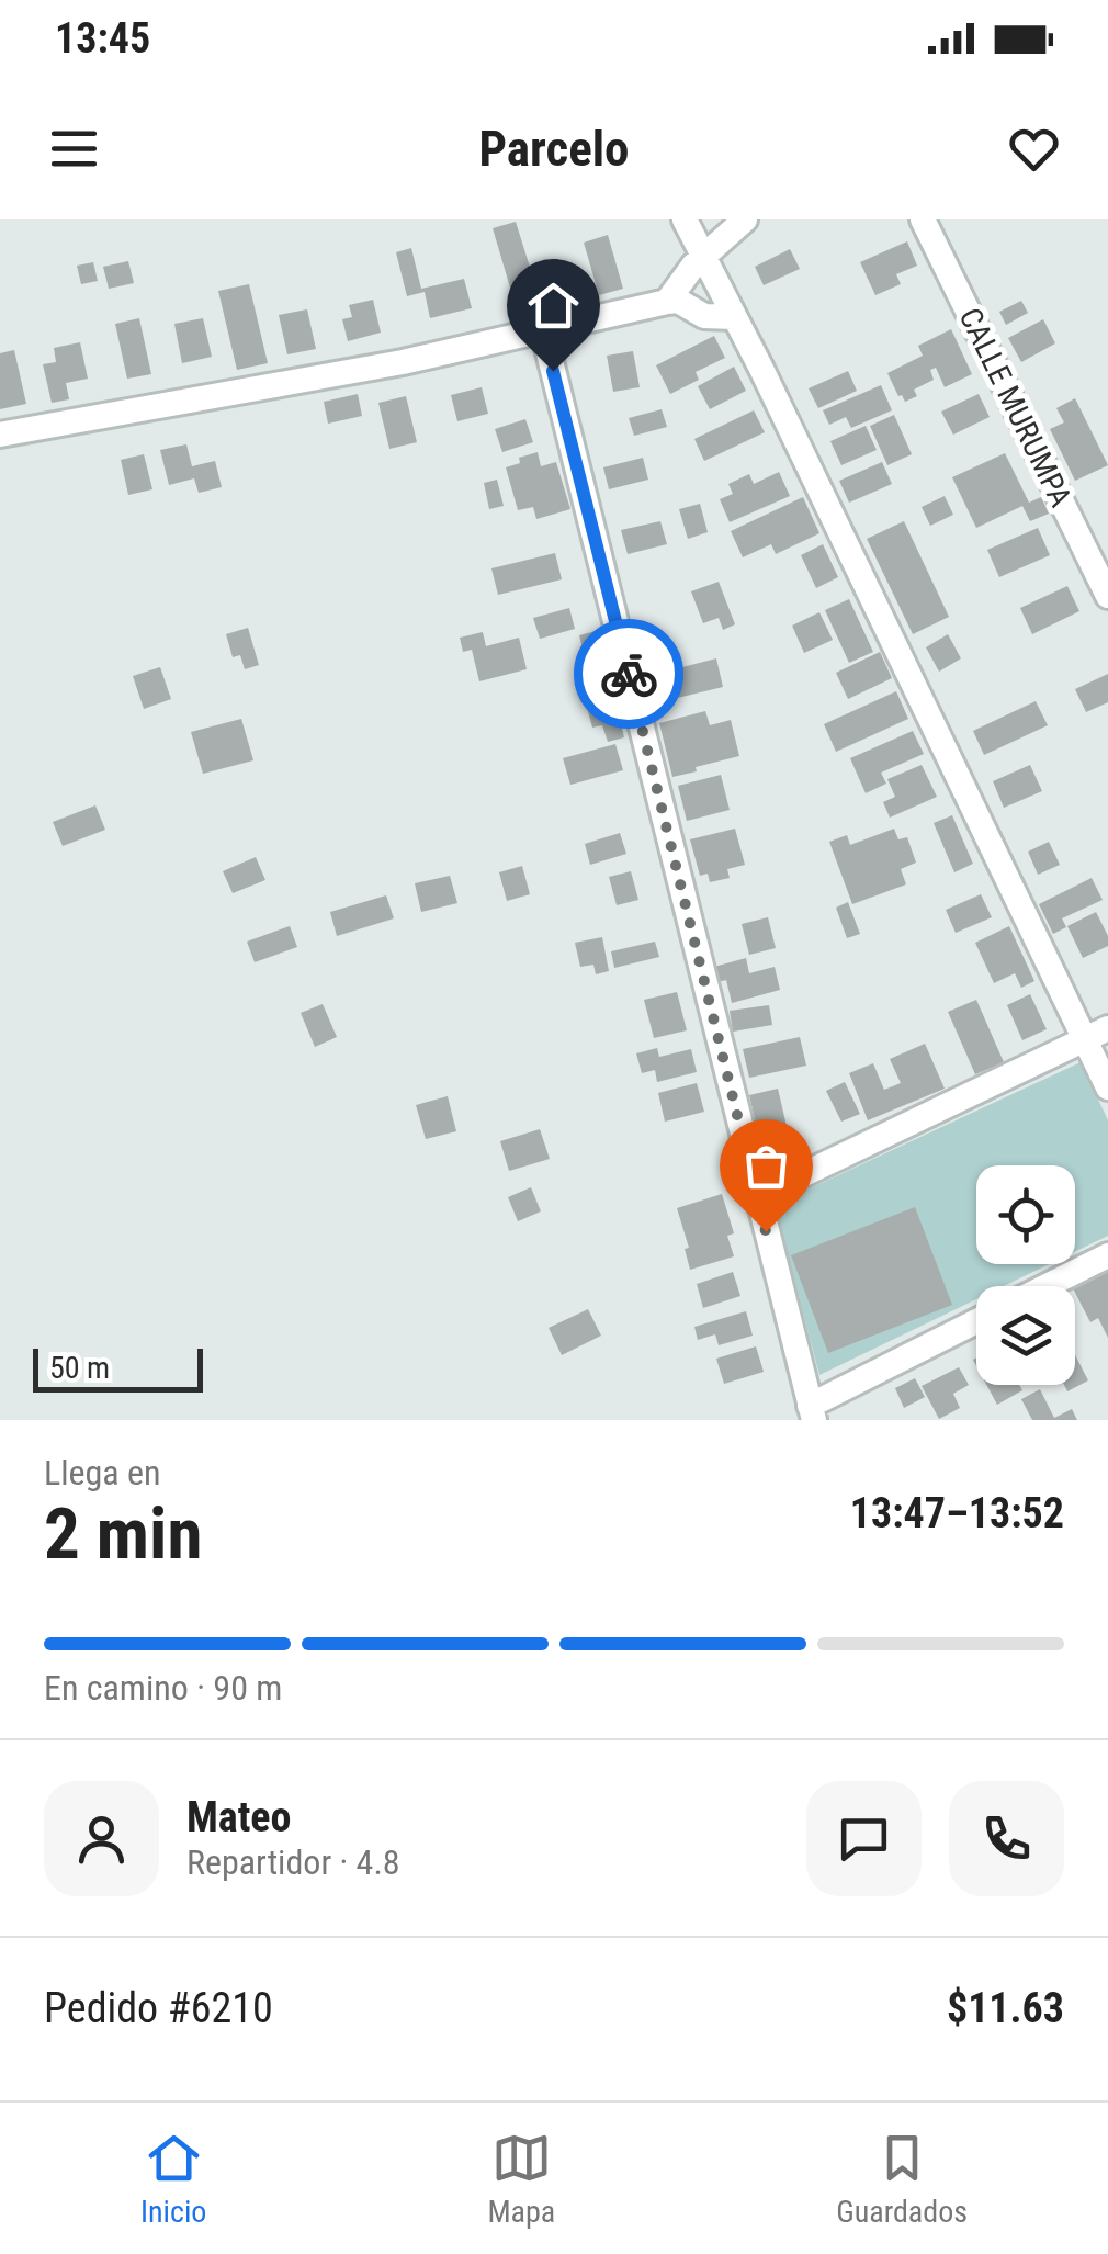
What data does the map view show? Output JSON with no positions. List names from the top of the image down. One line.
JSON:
{"streets":{"street":["CALLE MURUMPA"]},"scale_bar":"50 m","page":{"status":"13:45","header":"Parcelo","scale":"50 m","heading":["2 min","Llega en","13:47–13:52"],"panel":["Mateo","Repartidor · 4.8","Pedido #6210","$11.63"],"bar":"En camino · 90 m","tabs":["Inicio","Mapa","Guardados"]}}
